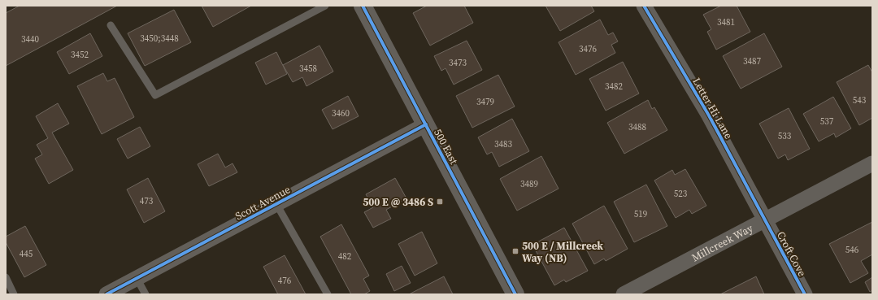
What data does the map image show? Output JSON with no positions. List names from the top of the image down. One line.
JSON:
{"streets":{"street":["Letter Hi Lane","500 East","Scott Avenue","Millcreek Way","Croft Cove"]},"crossings":[["Letter Hi Lane","Millcreek Way"],["Letter Hi Lane","Croft Cove"],["500 East","Scott Avenue"],["Millcreek Way","Croft Cove"]],"places":{"transit":["500 E @ 3486 S","500 E / Millcreek Way (NB)"]},"house_numbers":["3481","3450;3448","3440","3476","3452","3487","3473","3458","3482","543","3479","3460","537","3488","533","3483","3489","523","473","519","546","445","482","476"]}
